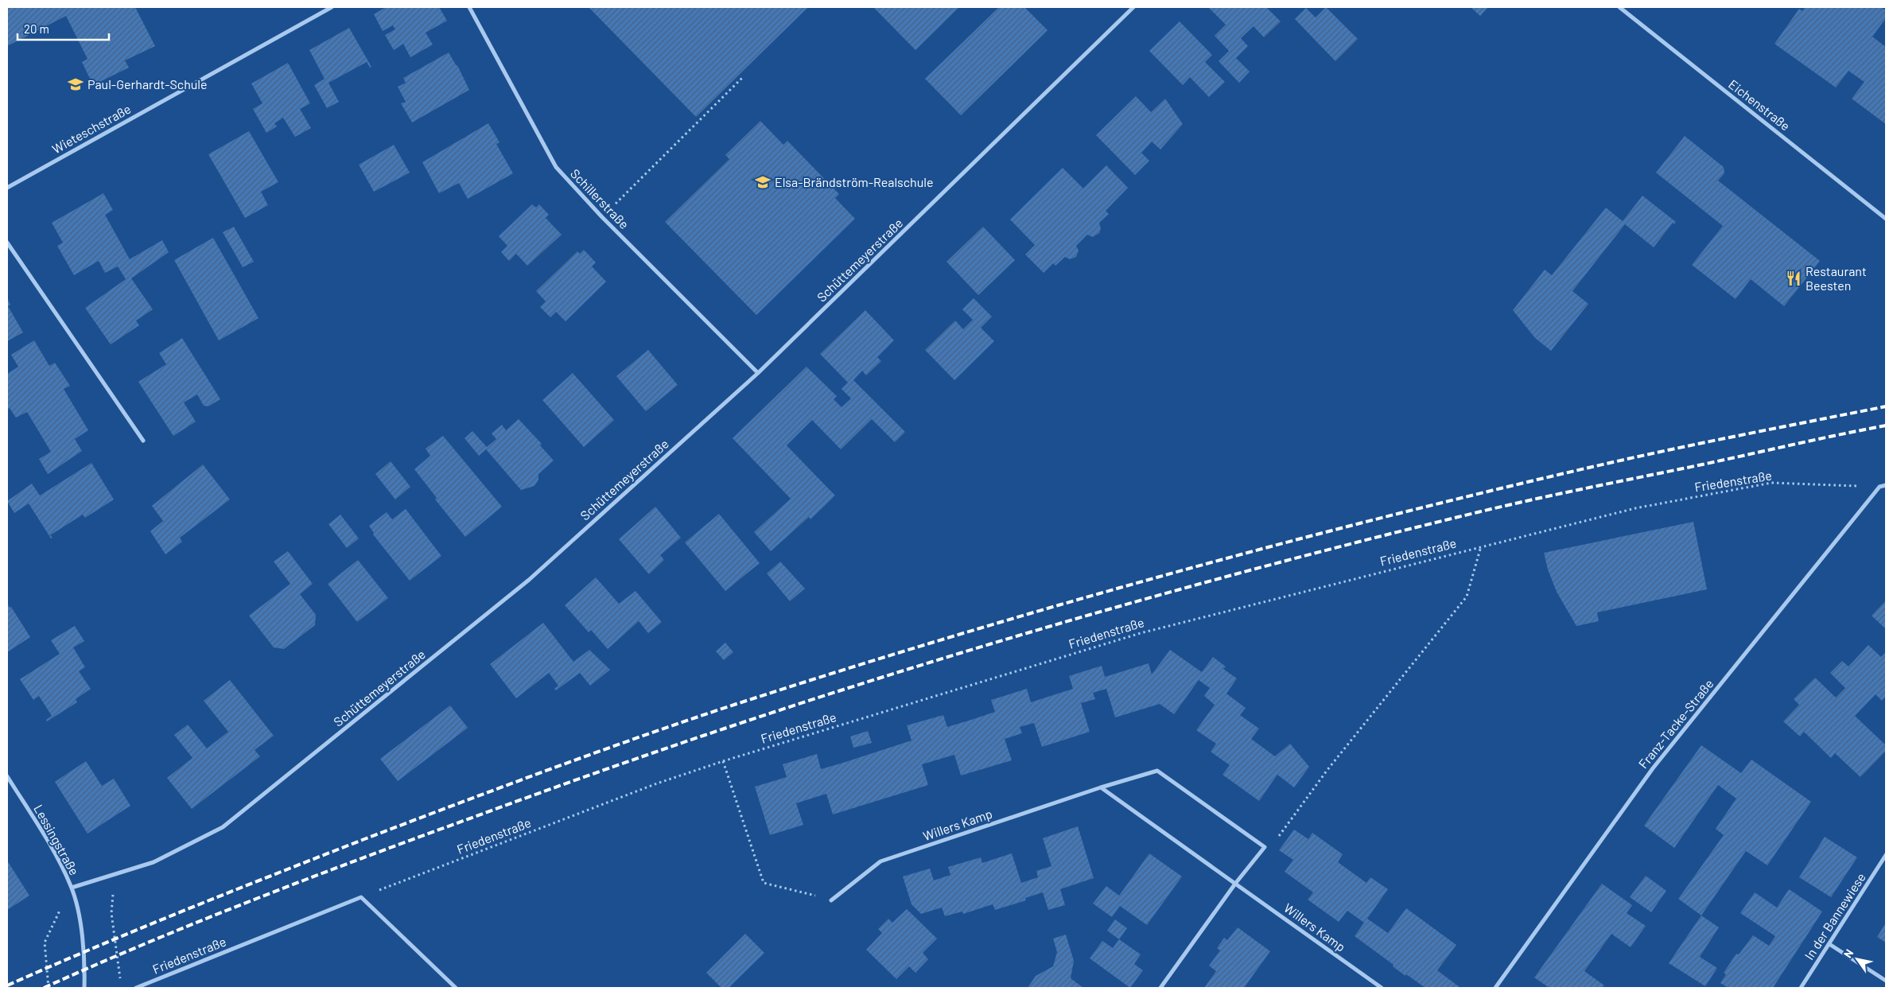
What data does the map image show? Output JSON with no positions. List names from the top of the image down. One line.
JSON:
{"streets":{"street":["Eichenstraße","Wieteschstraße","Schillerstraße","Schüttemeyerstraße","Friedenstraße","Franz-Tacke-Straße","Willers Kamp","Lessingstraße","In der Bannewiese"]},"crossings":[["Schillerstraße","Schüttemeyerstraße"],["Schüttemeyerstraße","Lessingstraße"],["Friedenstraße","Franz-Tacke-Straße"]],"places":{"school or university":["Paul-Gerhardt-Schule","Elsa-Brändström-Realschule"],"restaurant":["Restaurant Beesten"]},"scale_bar":"20 m","north":"top left"}
